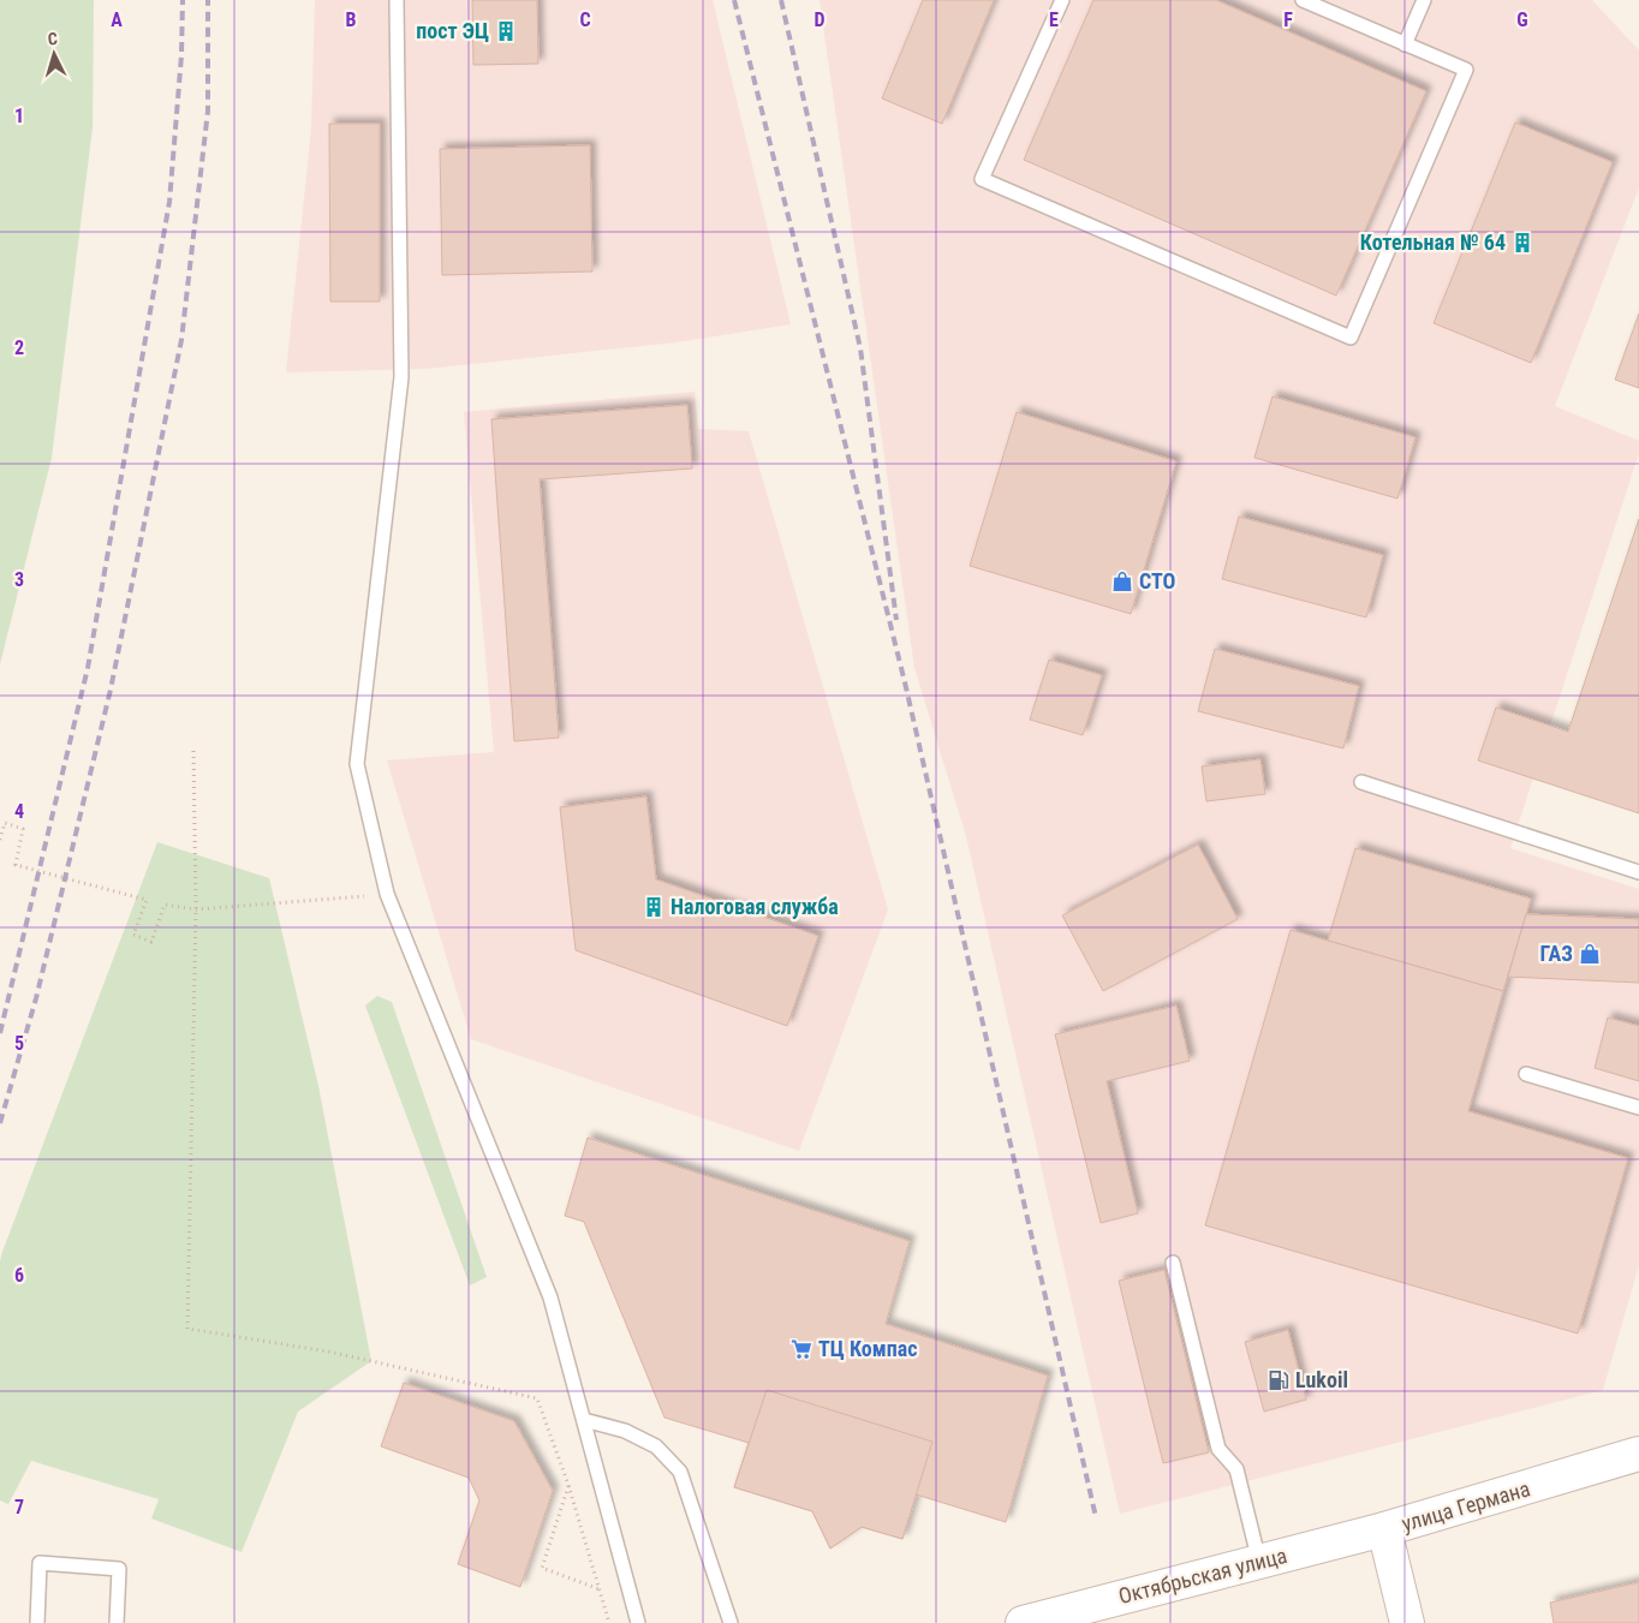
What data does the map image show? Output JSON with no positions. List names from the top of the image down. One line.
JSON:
{"streets":{"main road":["улица Германа","Октябрьская улица"]},"crossings":[["улица Германа","Октябрьская улица"]],"places":{"building":["пост ЭЦ","Котельная № 64","Налоговая служба"],"shop":["СТО","ГАЗ"],"supermarket":["ТЦ Компас"],"fuel station":["Lukoil"]},"north":"top","grid":{"columns":["A","B","C","D","E","F","G"],"rows":["1","2","3","4","5","6","7"]}}
